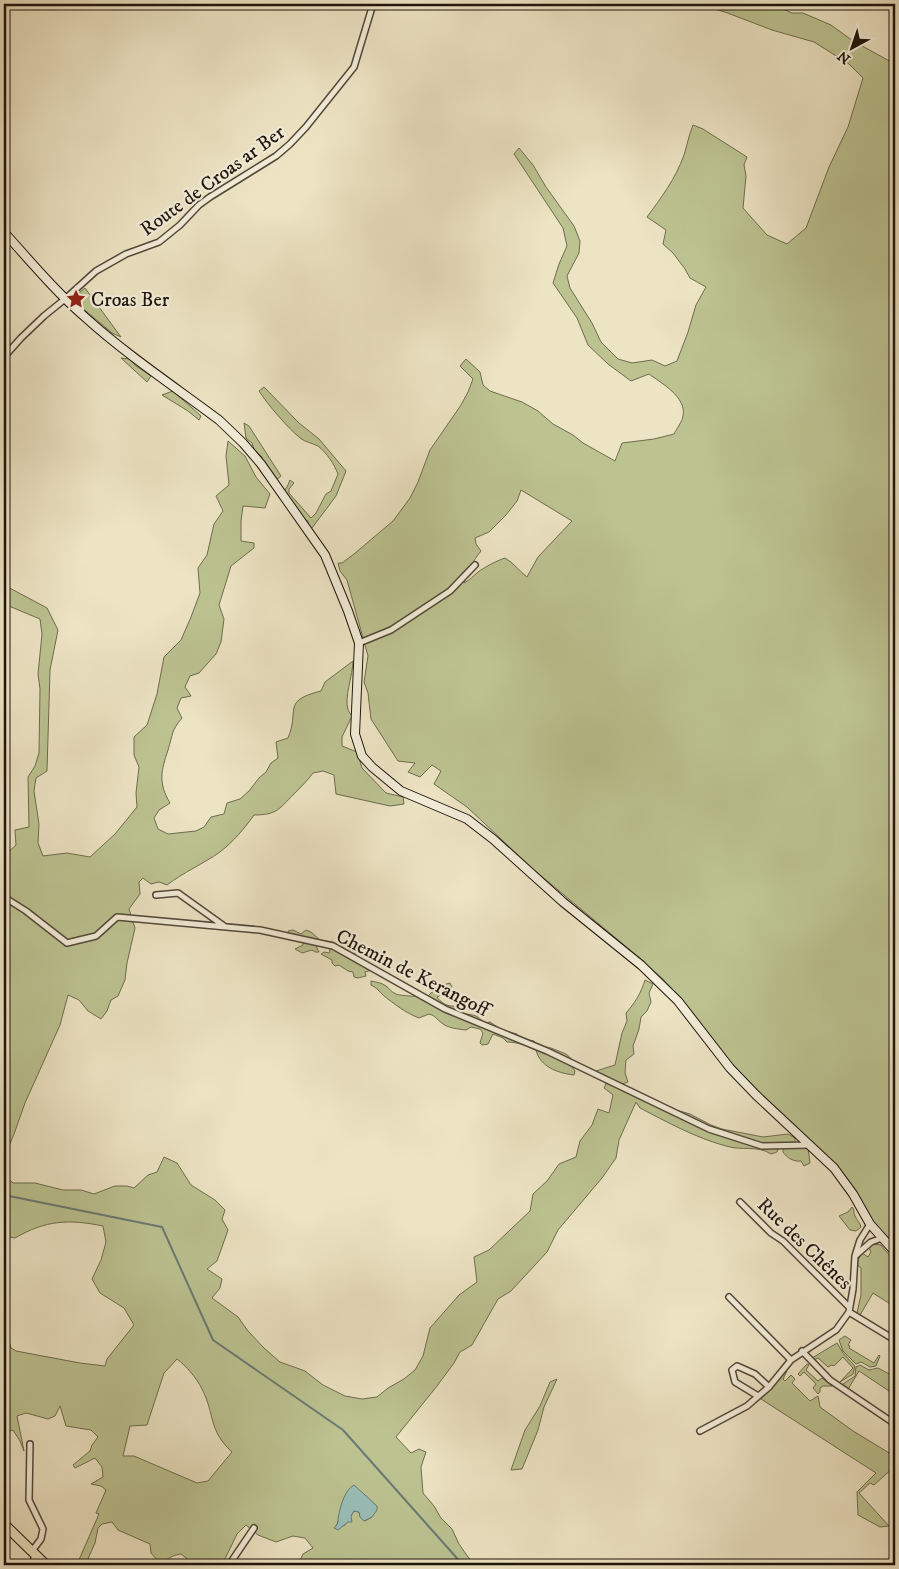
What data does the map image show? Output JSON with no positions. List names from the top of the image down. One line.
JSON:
{"streets":{"street":["Route de Croas ar Ber","Chemin de Kerangoff","Rue des Chênes"]},"places":{"place":["Croas Ber"]},"north":"bottom left"}
